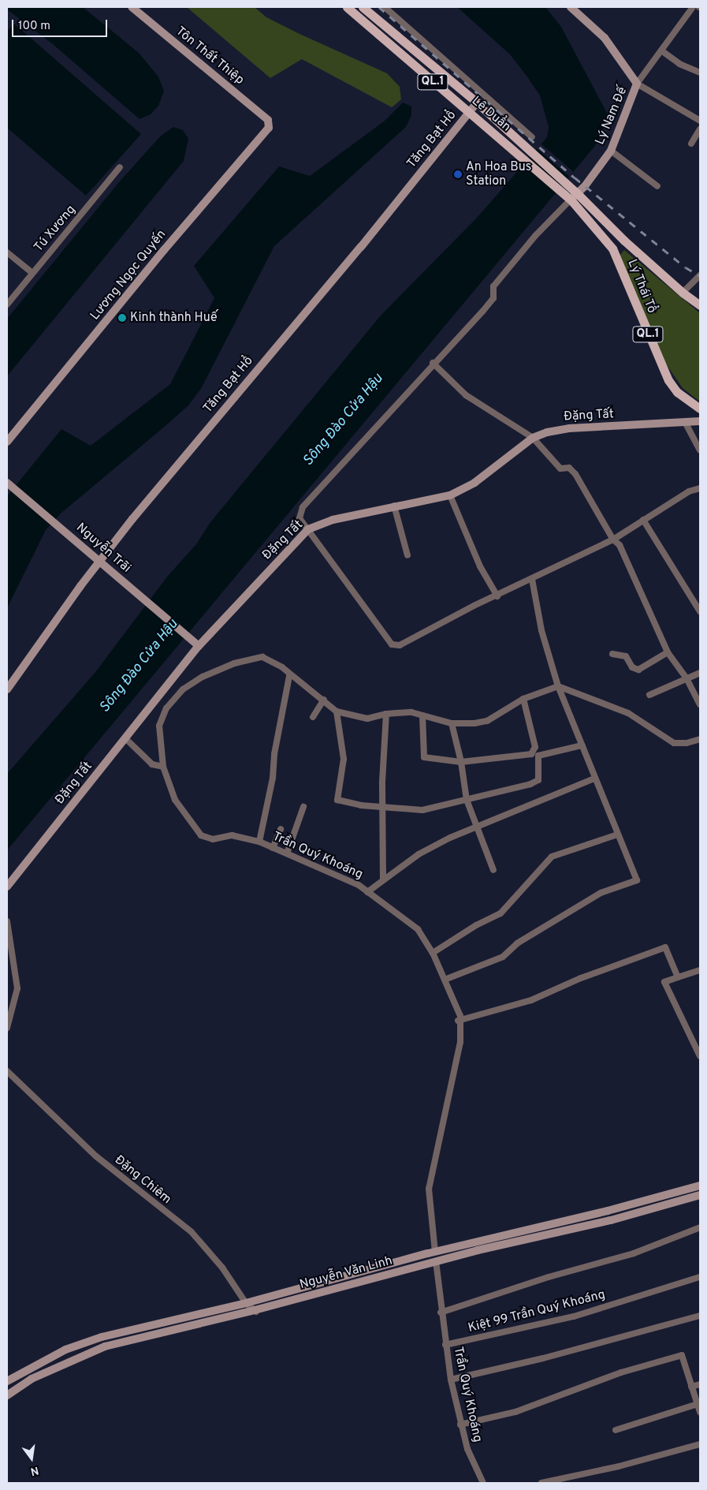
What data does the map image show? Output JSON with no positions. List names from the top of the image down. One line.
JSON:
{"streets":{"main road":["Tôn Thất Thiệp","QL.1","Lê Duẩn","Lý Nam Đế","Tăng Bạt Hổ","Lương Ngọc Quyến","Lý Thái Tổ","Đặng Tất","Nguyễn Trãi","Nguyễn Văn Linh"],"street":["Tú Xương","Trần Quý Khoáng","Đặng Chiêm","Kiệt 99 Trần Quý Khoáng"]},"crossings":[["Tôn Thất Thiệp","Lương Ngọc Quyến"],["Lê Duẩn","Lý Nam Đế"],["Lê Duẩn","Tăng Bạt Hổ"],["Lê Duẩn","Lý Thái Tổ"],["Tăng Bạt Hổ","Nguyễn Trãi"],["Đặng Tất","Nguyễn Trãi"],["Trần Quý Khoáng","Nguyễn Văn Linh"],["Trần Quý Khoáng","Kiệt 99 Trần Quý Khoáng"],["Đặng Chiêm","Nguyễn Văn Linh"]],"water":["Sông Đào Cửa Hậu"],"places":["An Hoa Bus Station","Kinh thành Huế"],"scale_bar":"100 m","north":"bottom"}
